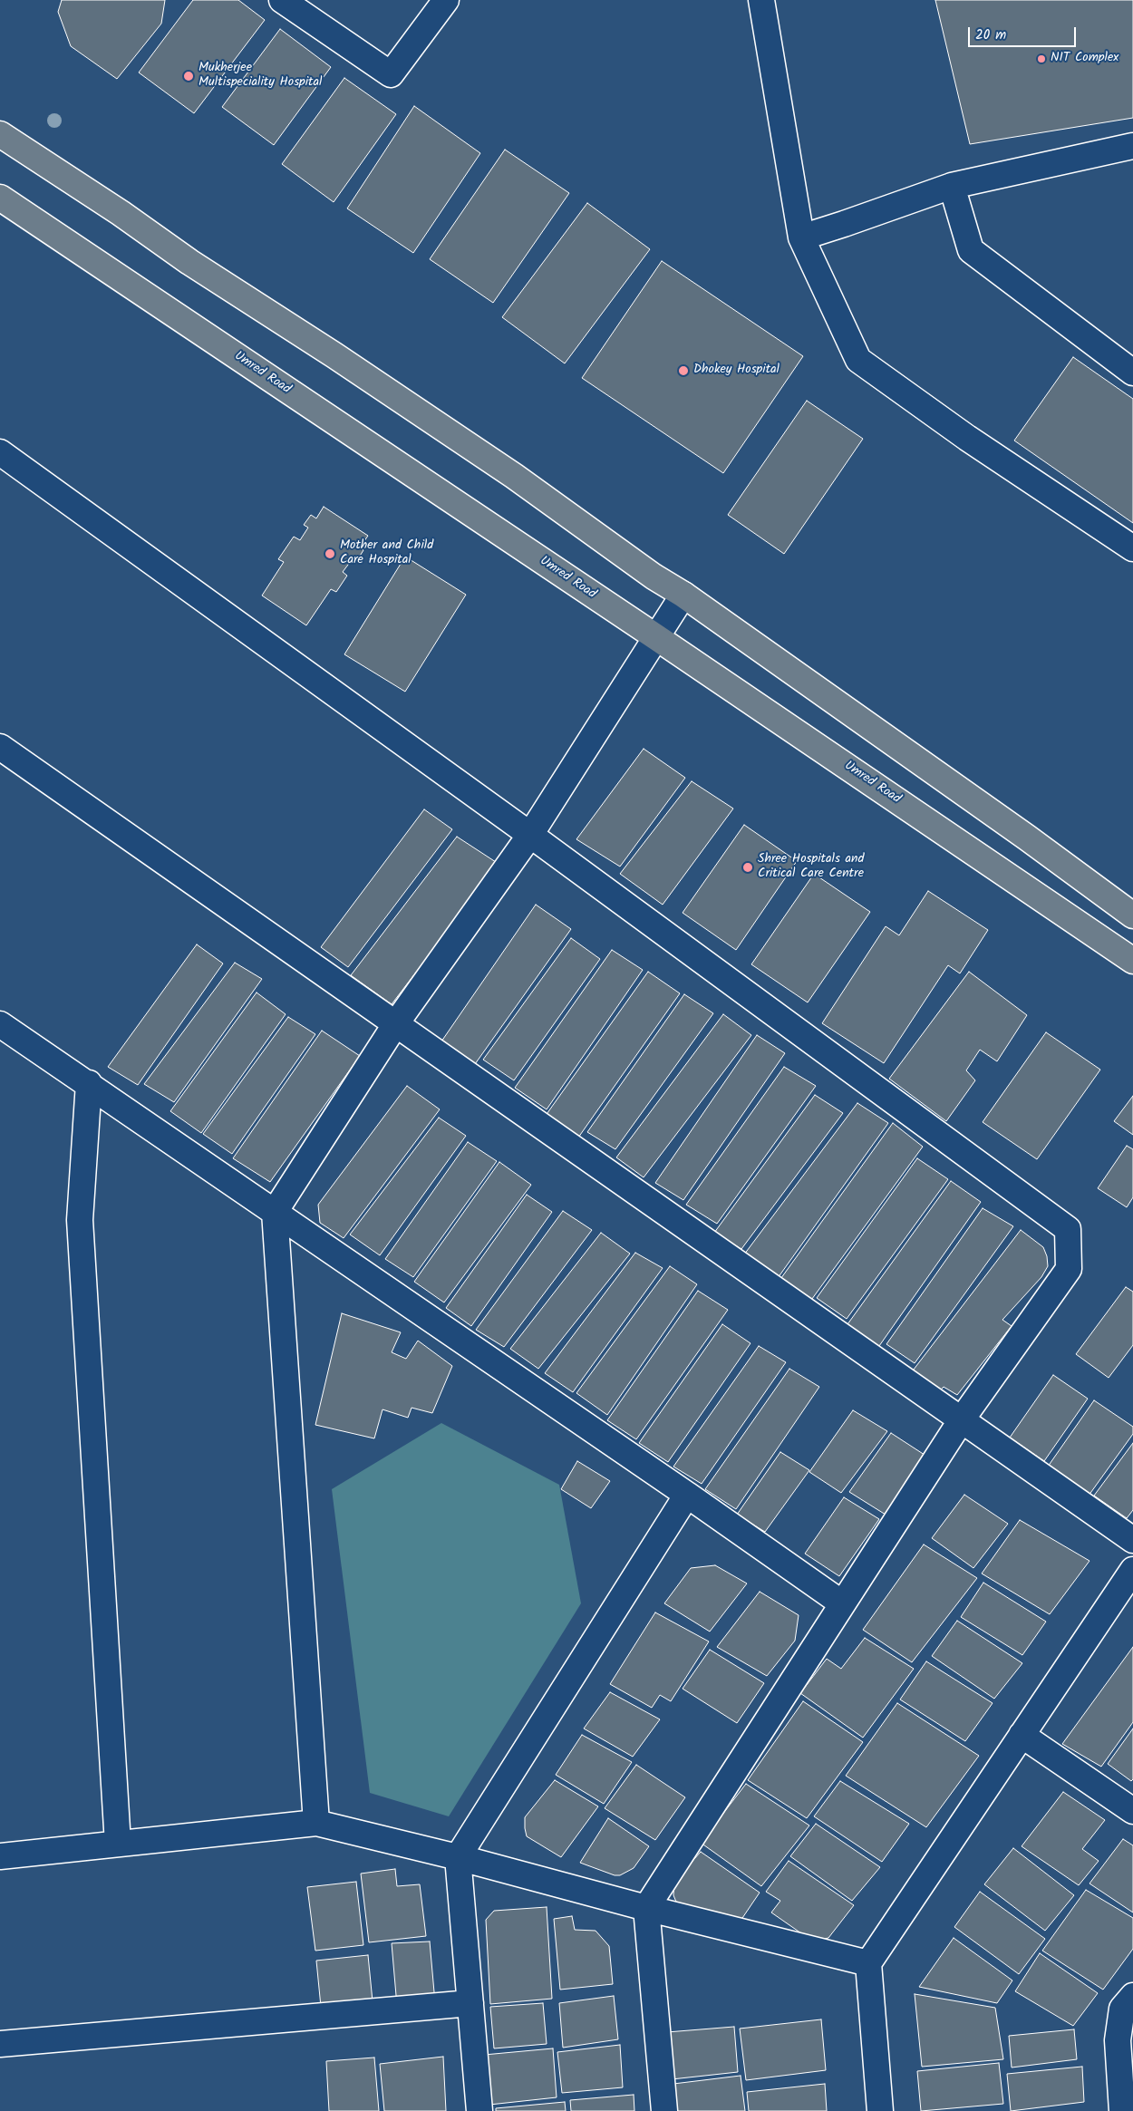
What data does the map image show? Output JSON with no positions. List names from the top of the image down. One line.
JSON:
{"streets":{"main road":["Umred Road"]},"places":["NIT Complex","Mukherjee Multispeciality Hospital","Dhokey Hospital","Mother and Child Care Hospital","Shree Hospitals and Critical Care Centre"],"scale_bar":"20 m"}
